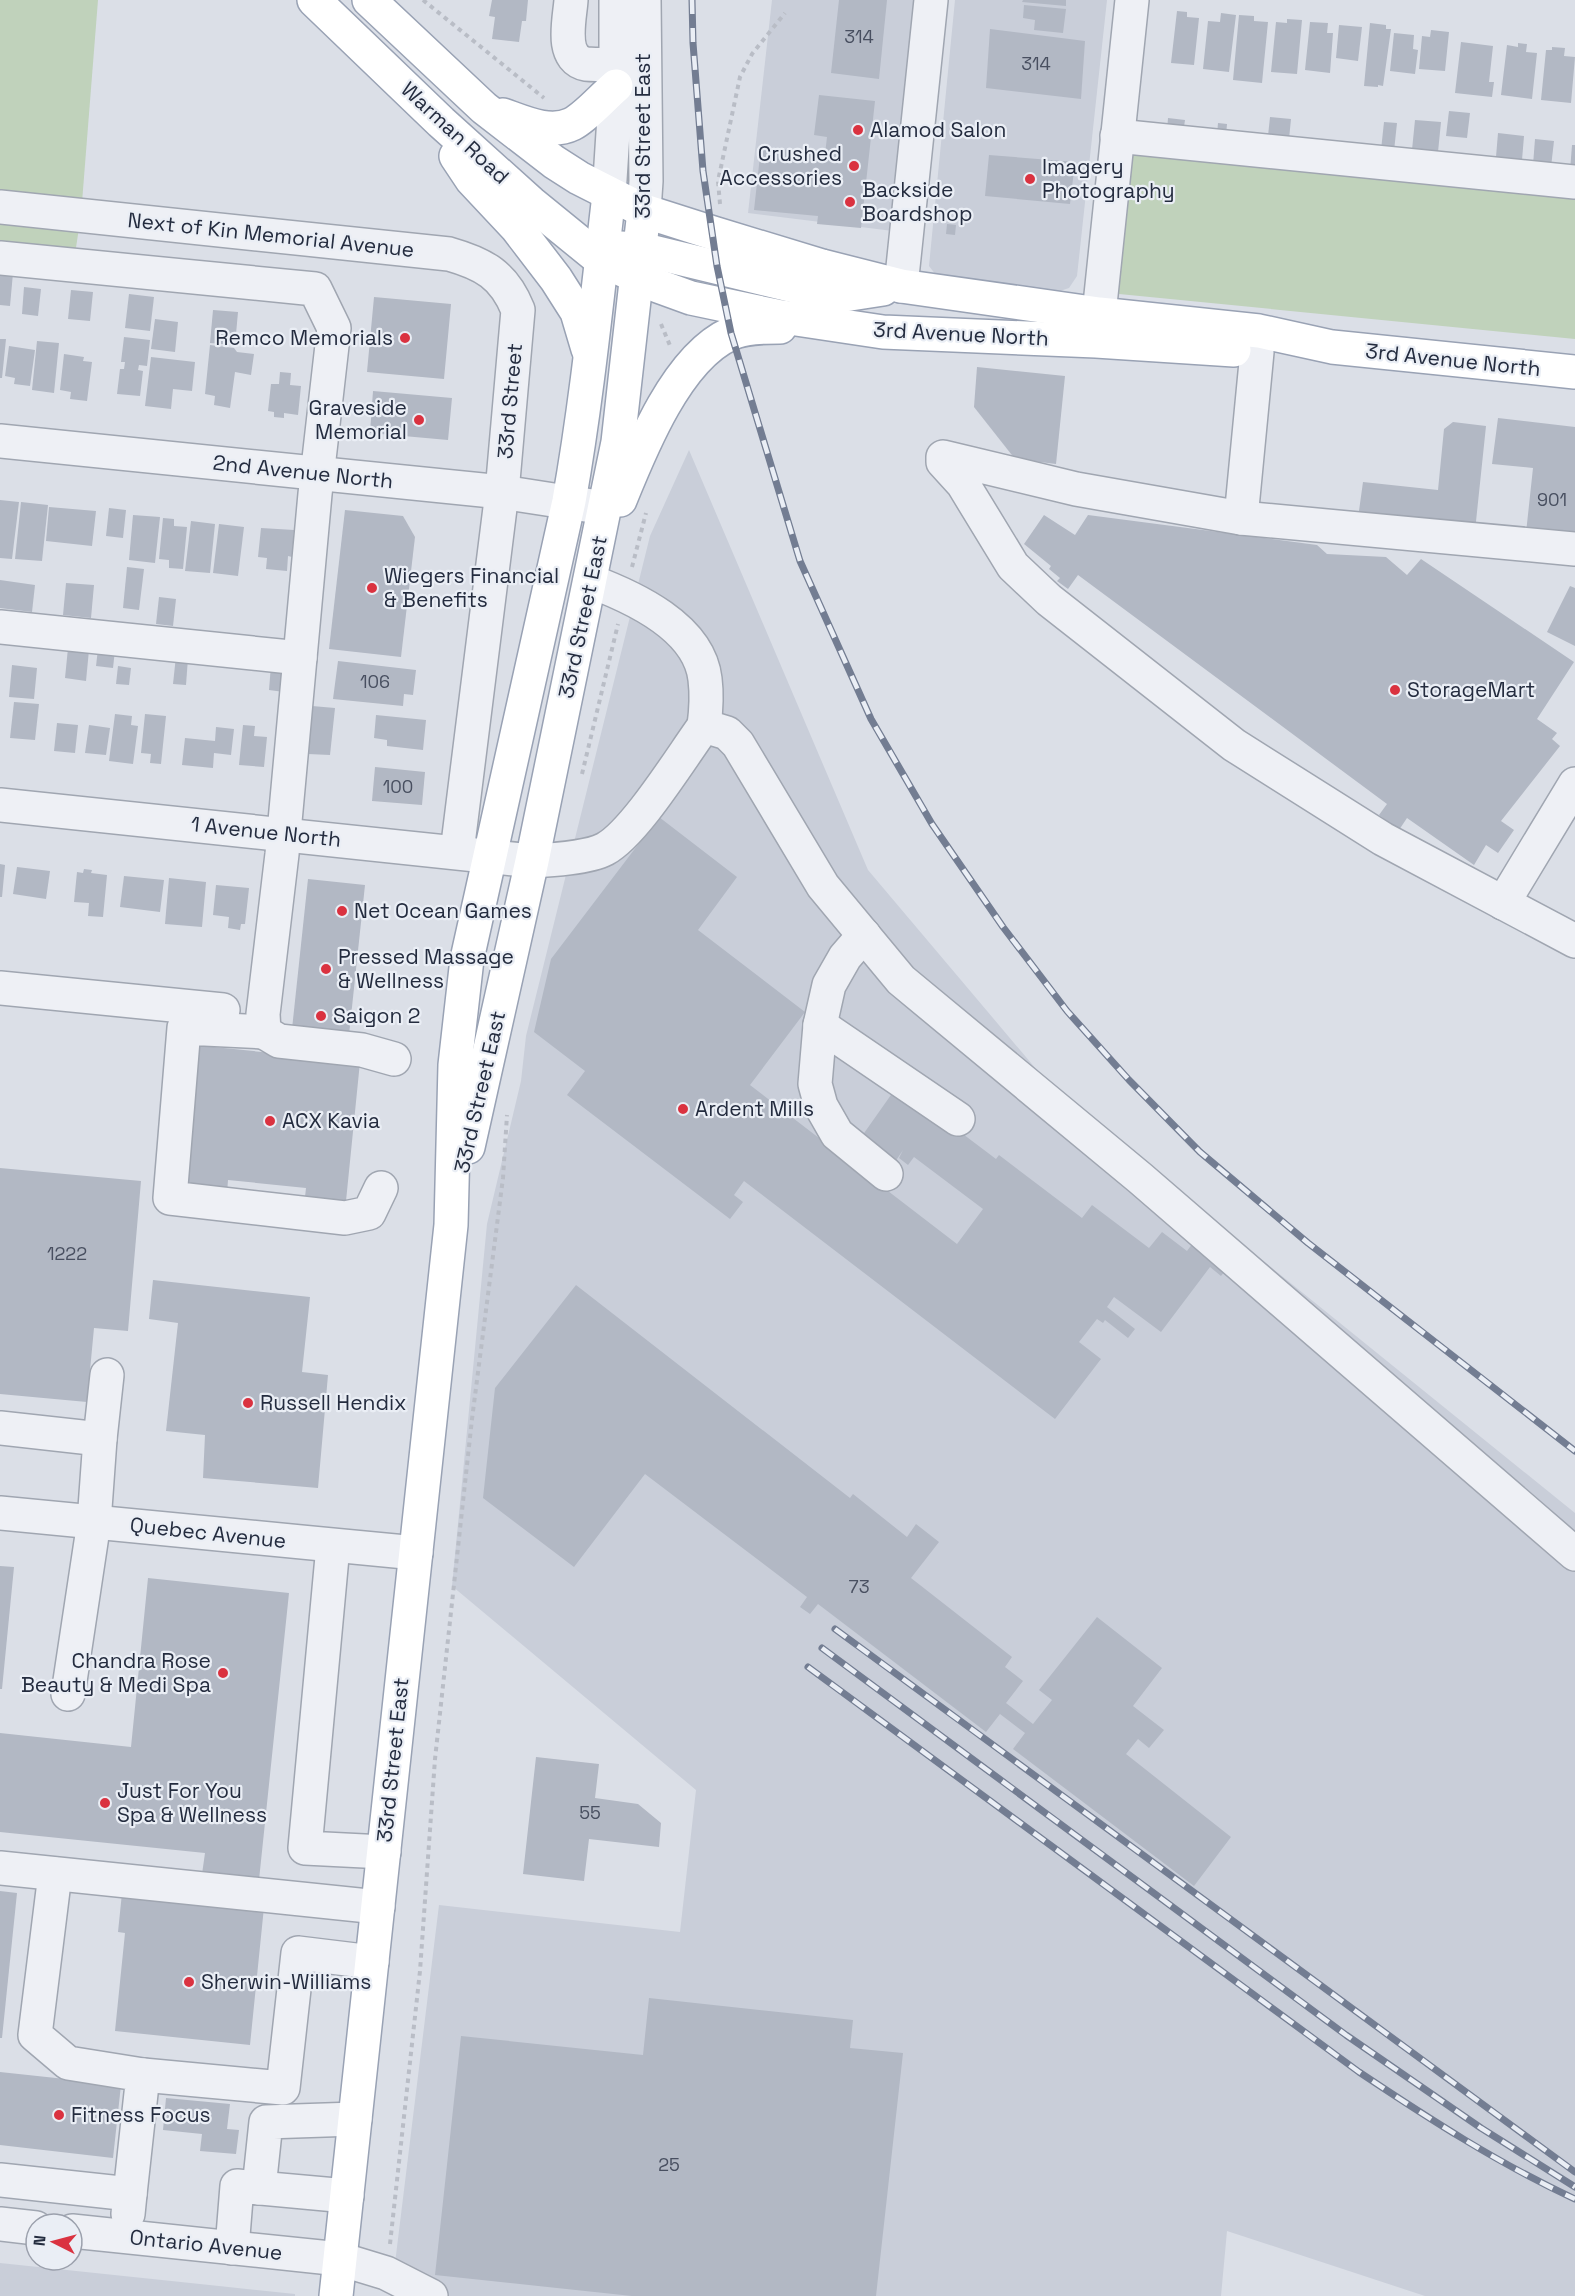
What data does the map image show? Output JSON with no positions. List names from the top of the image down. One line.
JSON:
{"streets":{"main road":["Warman Road","33rd Street East","3rd Avenue North"],"street":["Next of Kin Memorial Avenue","33rd Street","2nd Avenue North","1 Avenue North","Quebec Avenue","Ontario Avenue"]},"crossings":[["Warman Road","33rd Street East"],["Warman Road","3rd Avenue North"],["33rd Street East","3rd Avenue North"],["33rd Street East","2nd Avenue North"],["33rd Street East","1 Avenue North"],["33rd Street East","Quebec Avenue"],["33rd Street East","Ontario Avenue"],["Next of Kin Memorial Avenue","33rd Street"],["33rd Street","2nd Avenue North"]],"places":["Alamod Salon","Crushed Accessories","Imagery Photography","Backside Boardshop","Remco Memorials","Graveside Memorial","Wiegers Financial & Benefits","StorageMart","Net Ocean Games","Pressed Massage & Wellness","Saigon 2","Ardent Mills","ACX Kavia","Russell Hendix","Chandra Rose Beauty & Medi Spa","Just For You Spa & Wellness","Sherwin-Williams","Fitness Focus"],"house_numbers":["314","314","901","106","100","1222","73","55","25"],"north":"left"}
